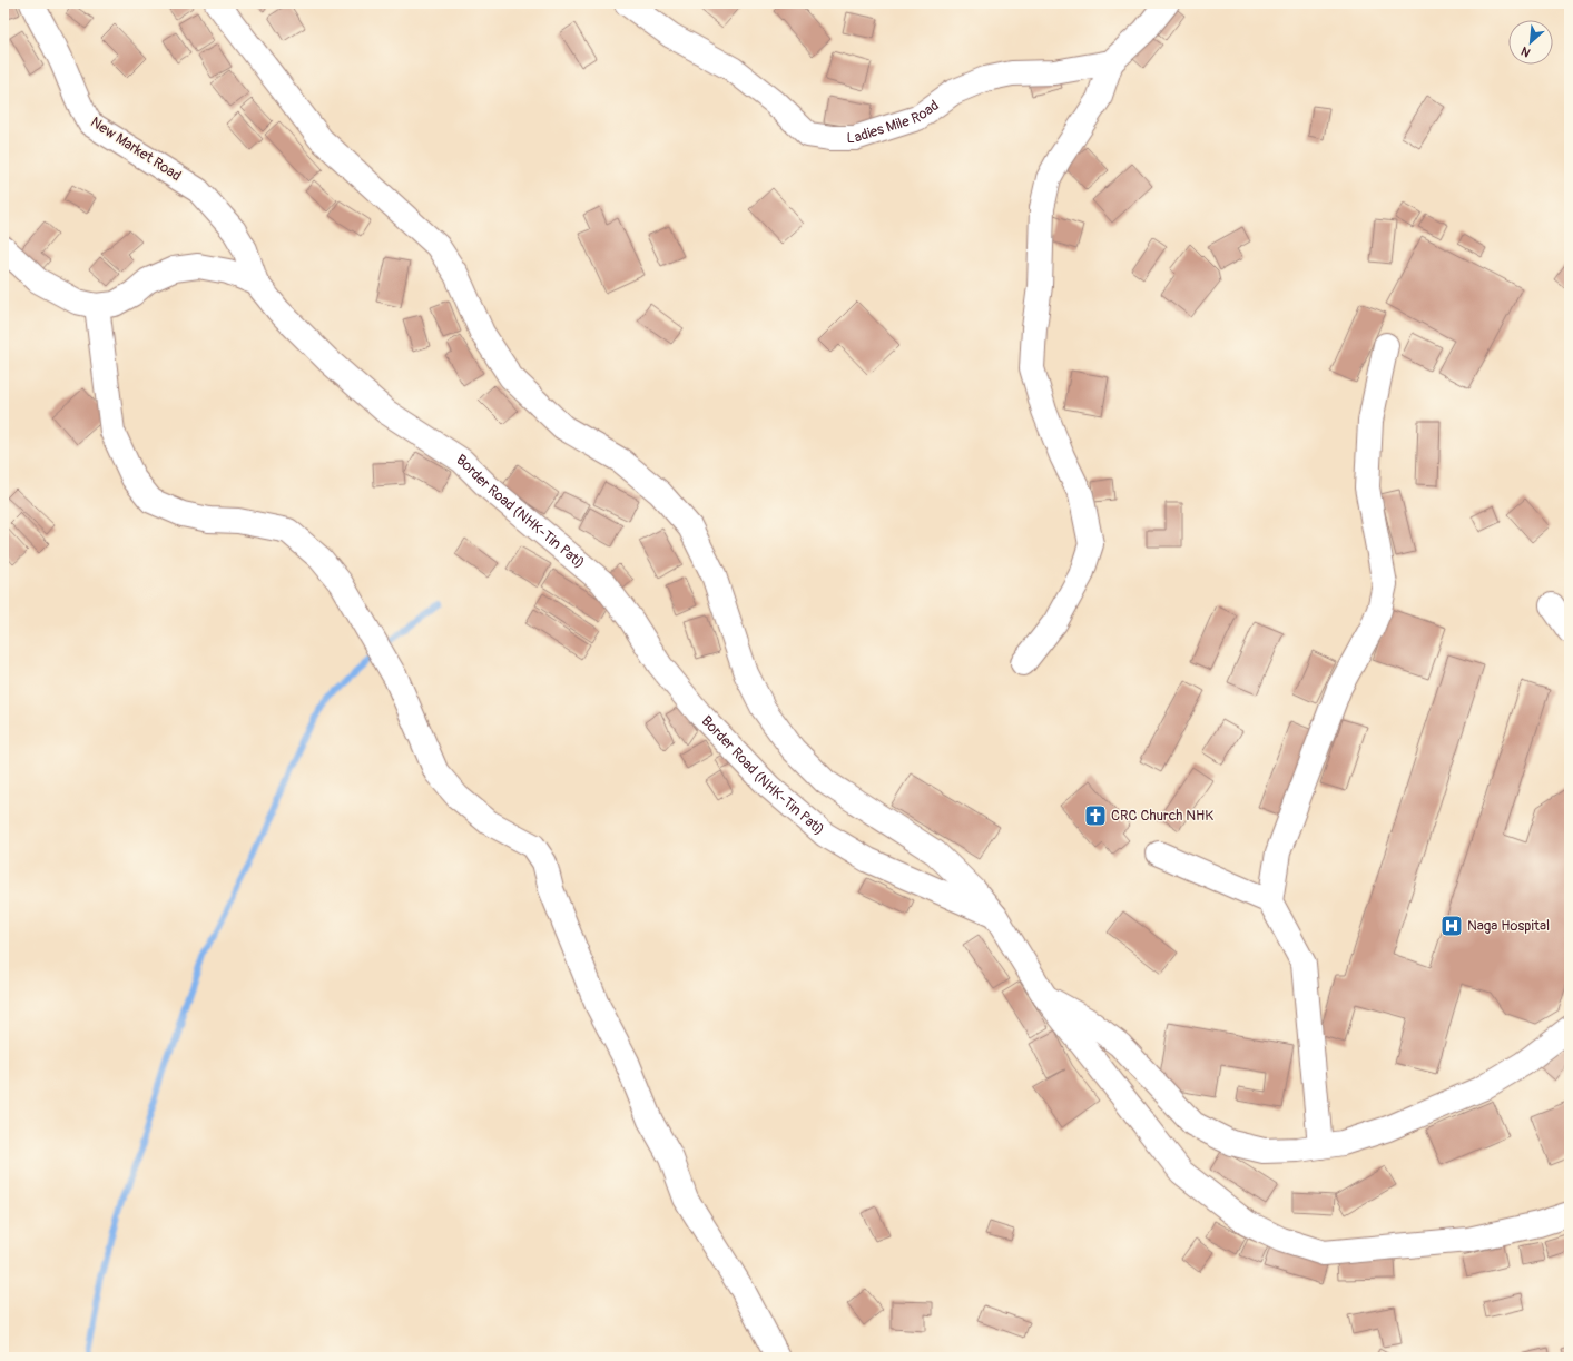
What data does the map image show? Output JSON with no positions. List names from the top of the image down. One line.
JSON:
{"streets":{"main road":["Ladies Mile Road","New Market Road","Border Road (NHK-Tin Pati)"]},"crossings":[["New Market Road","Border Road (NHK-Tin Pati)"]],"places":{"church":["CRC Church NHK"],"hospital":["Naga Hospital"]},"north":"bottom left"}
